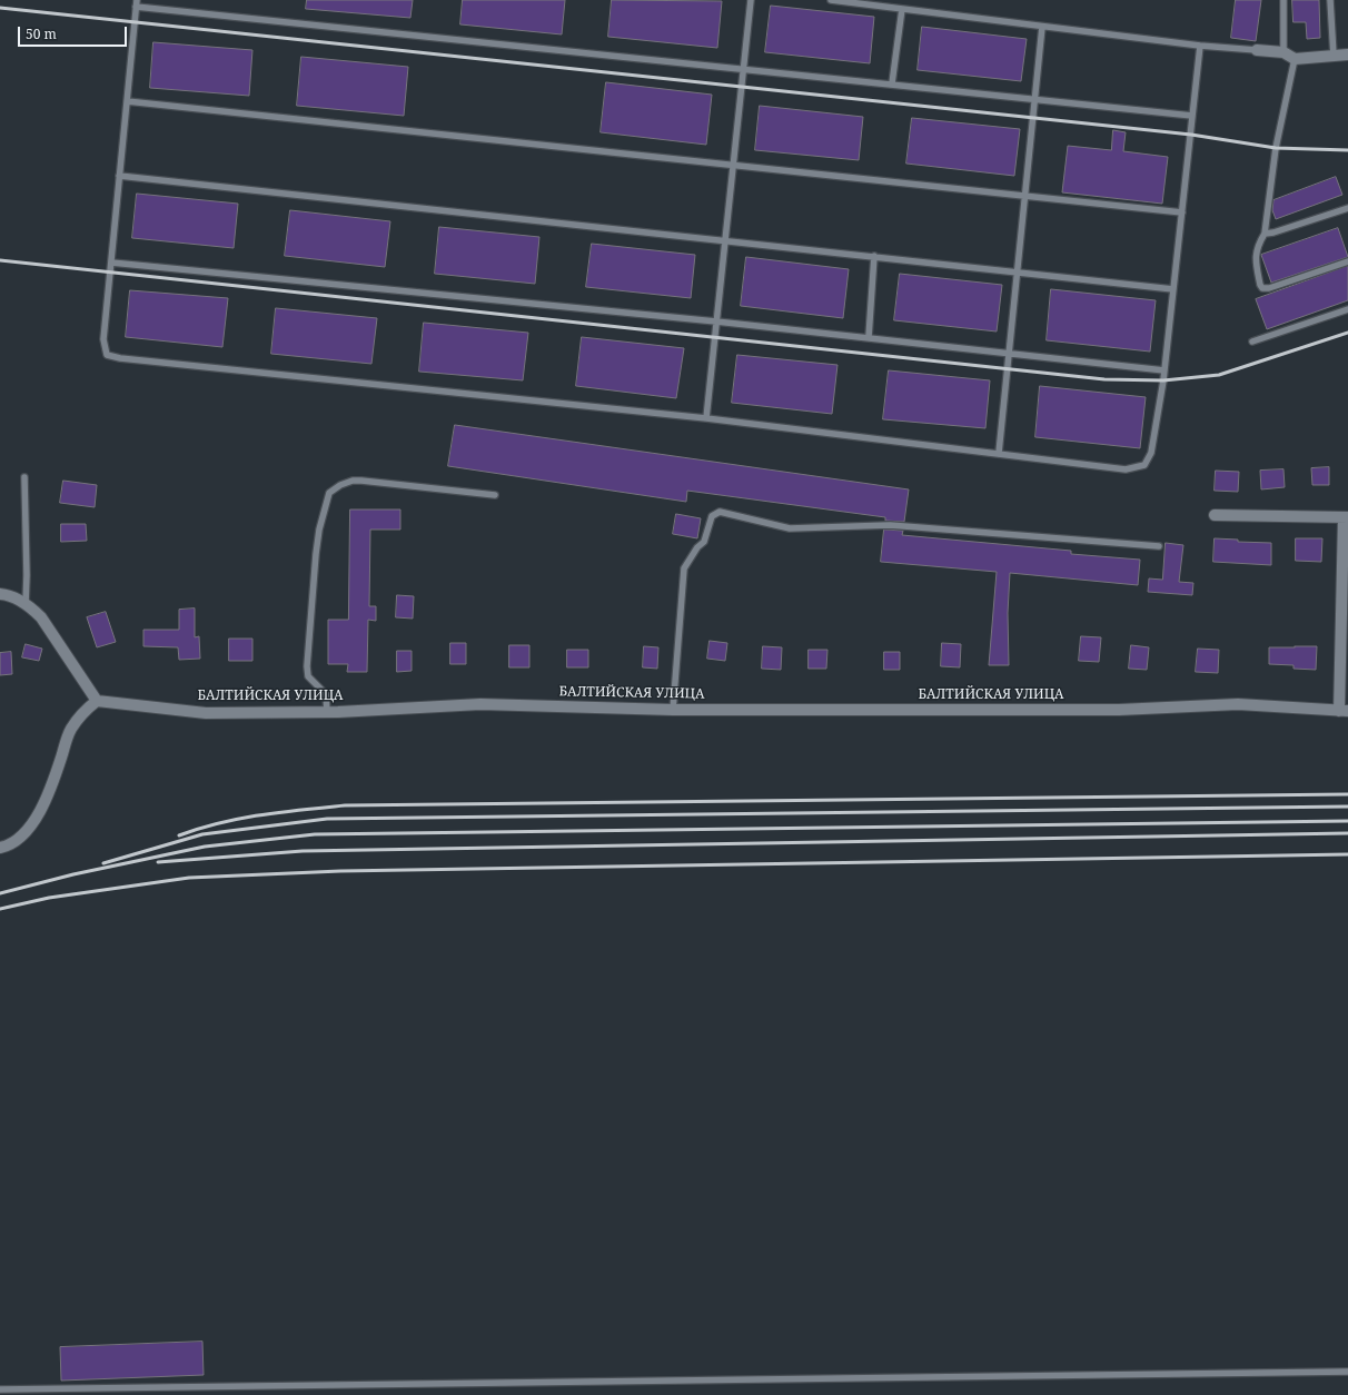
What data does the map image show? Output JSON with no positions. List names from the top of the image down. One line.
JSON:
{"streets":{"street":["БАЛТИЙСКАЯ УЛИЦА"]},"scale_bar":"50 m"}
